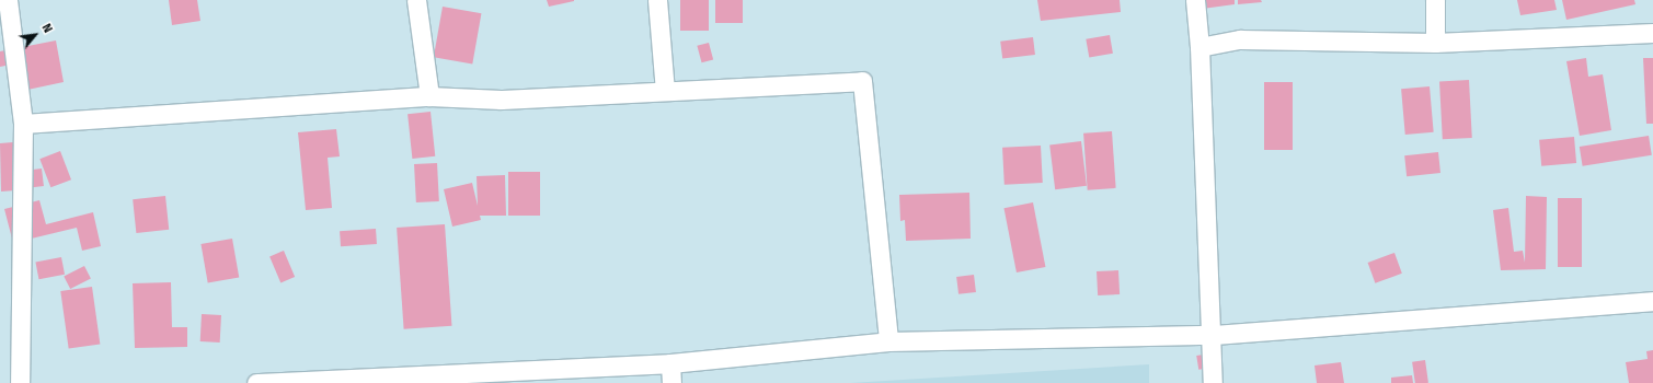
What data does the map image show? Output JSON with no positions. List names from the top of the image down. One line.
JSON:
{"north":"top right"}
